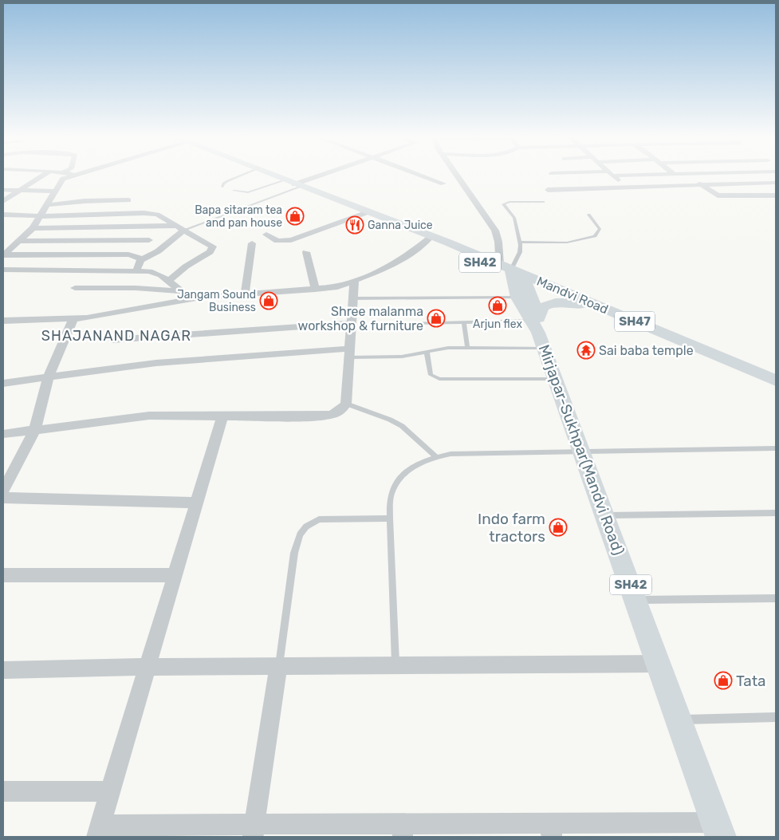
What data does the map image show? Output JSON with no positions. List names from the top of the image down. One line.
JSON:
{"streets":{"main road":["SH42","Mandvi Road","SH47","Mirjapar-Sukhpar(Mandvi Road)"]},"crossings":[["SH42","Mandvi Road"],["SH42","SH47"],["SH42","Mirjapar-Sukhpar(Mandvi Road)"],["Mandvi Road","SH47"],["Mandvi Road","Mirjapar-Sukhpar(Mandvi Road)"],["SH47","Mirjapar-Sukhpar(Mandvi Road)"]],"districts":["SHAJANAND NAGAR"],"places":{"shop":["Bapa sitaram tea and pan house","Jangam Sound Business","Arjun flex","Shree malanma workshop & furniture","Indo farm tractors","Tata"],"restaurant":["Ganna Juice"],"temple":["Sai baba temple"]}}
